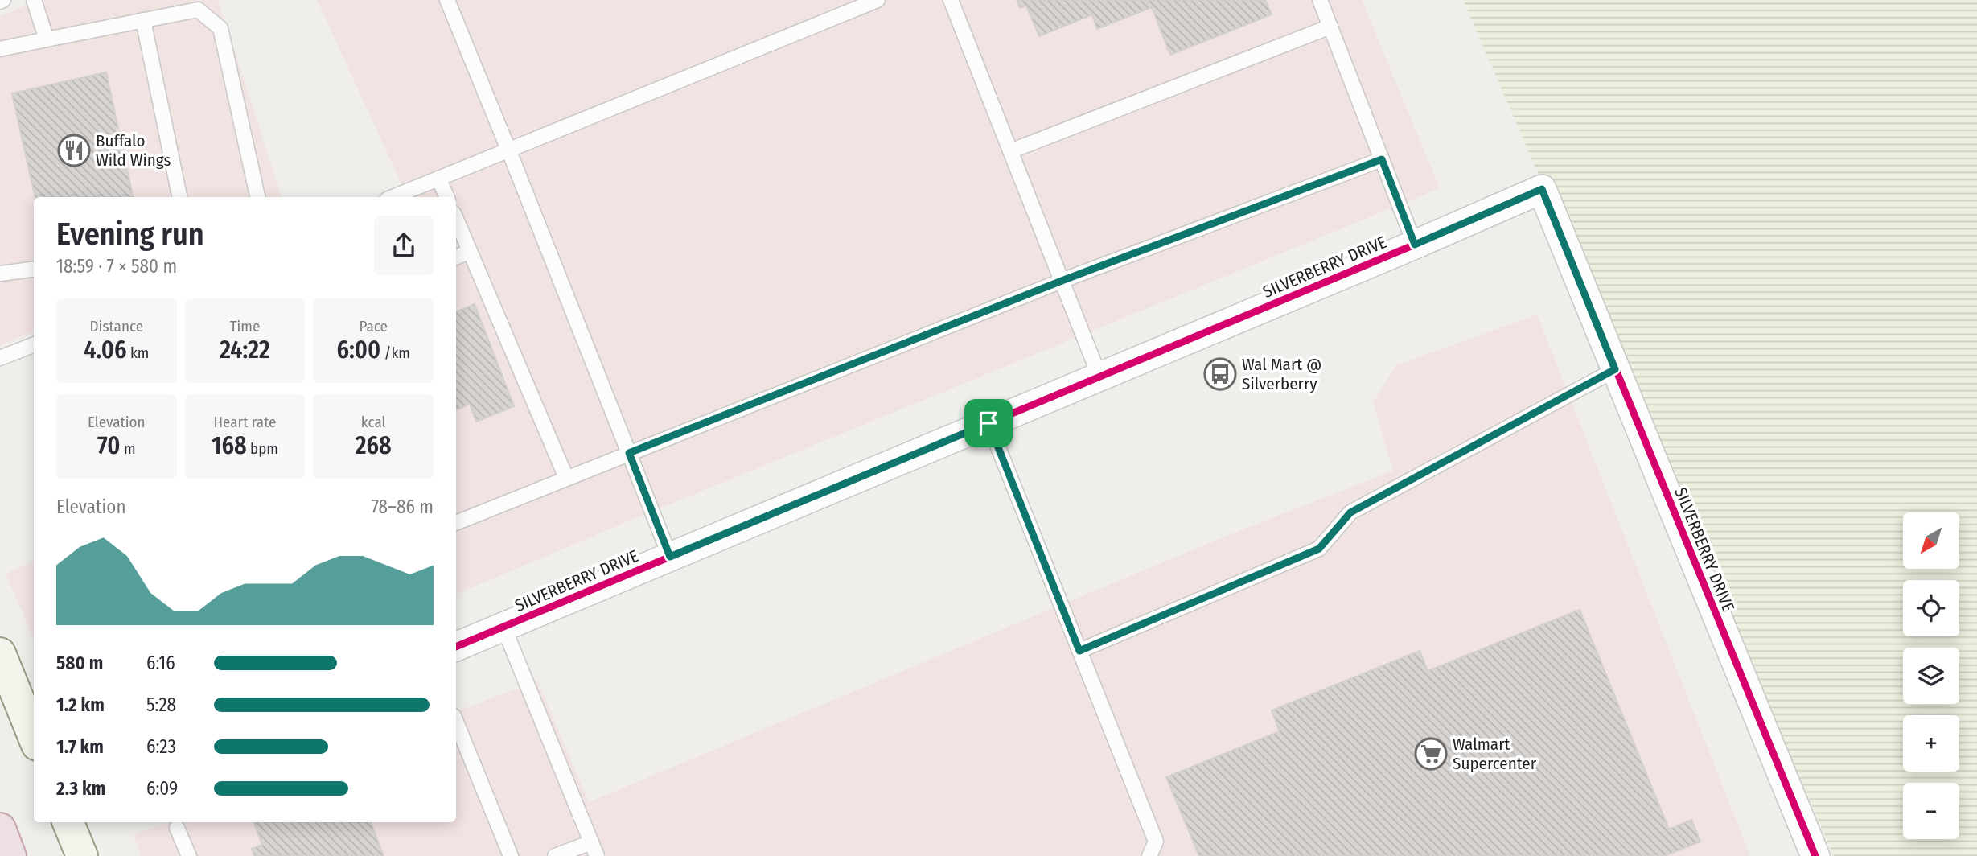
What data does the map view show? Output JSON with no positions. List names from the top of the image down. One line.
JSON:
{"streets":{"street":["SILVERBERRY DRIVE"]},"places":{"restaurant":["Buffalo Wild Wings"],"bus stop":["Wal Mart @ Silverberry"],"supermarket":["Walmart Supercenter"]},"north":"bottom left","page":{"heading":["Evening run","18:59 · 7 × 580 m"],"stats":[["Distance","4.06 km"],["Time","24:22"],["Pace","6:00 /km"],["Elevation","70 m"],["Heart rate","168 bpm"],["kcal","268"]],"chart":["Elevation","78–86 m"],"map_buttons":["+","−"],"list":[{"name":"580 m","note":"6:16"},{"name":"1.2 km","note":"5:28"},{"name":"1.7 km","note":"6:23"},{"name":"2.3 km","note":"6:09"}]}}
